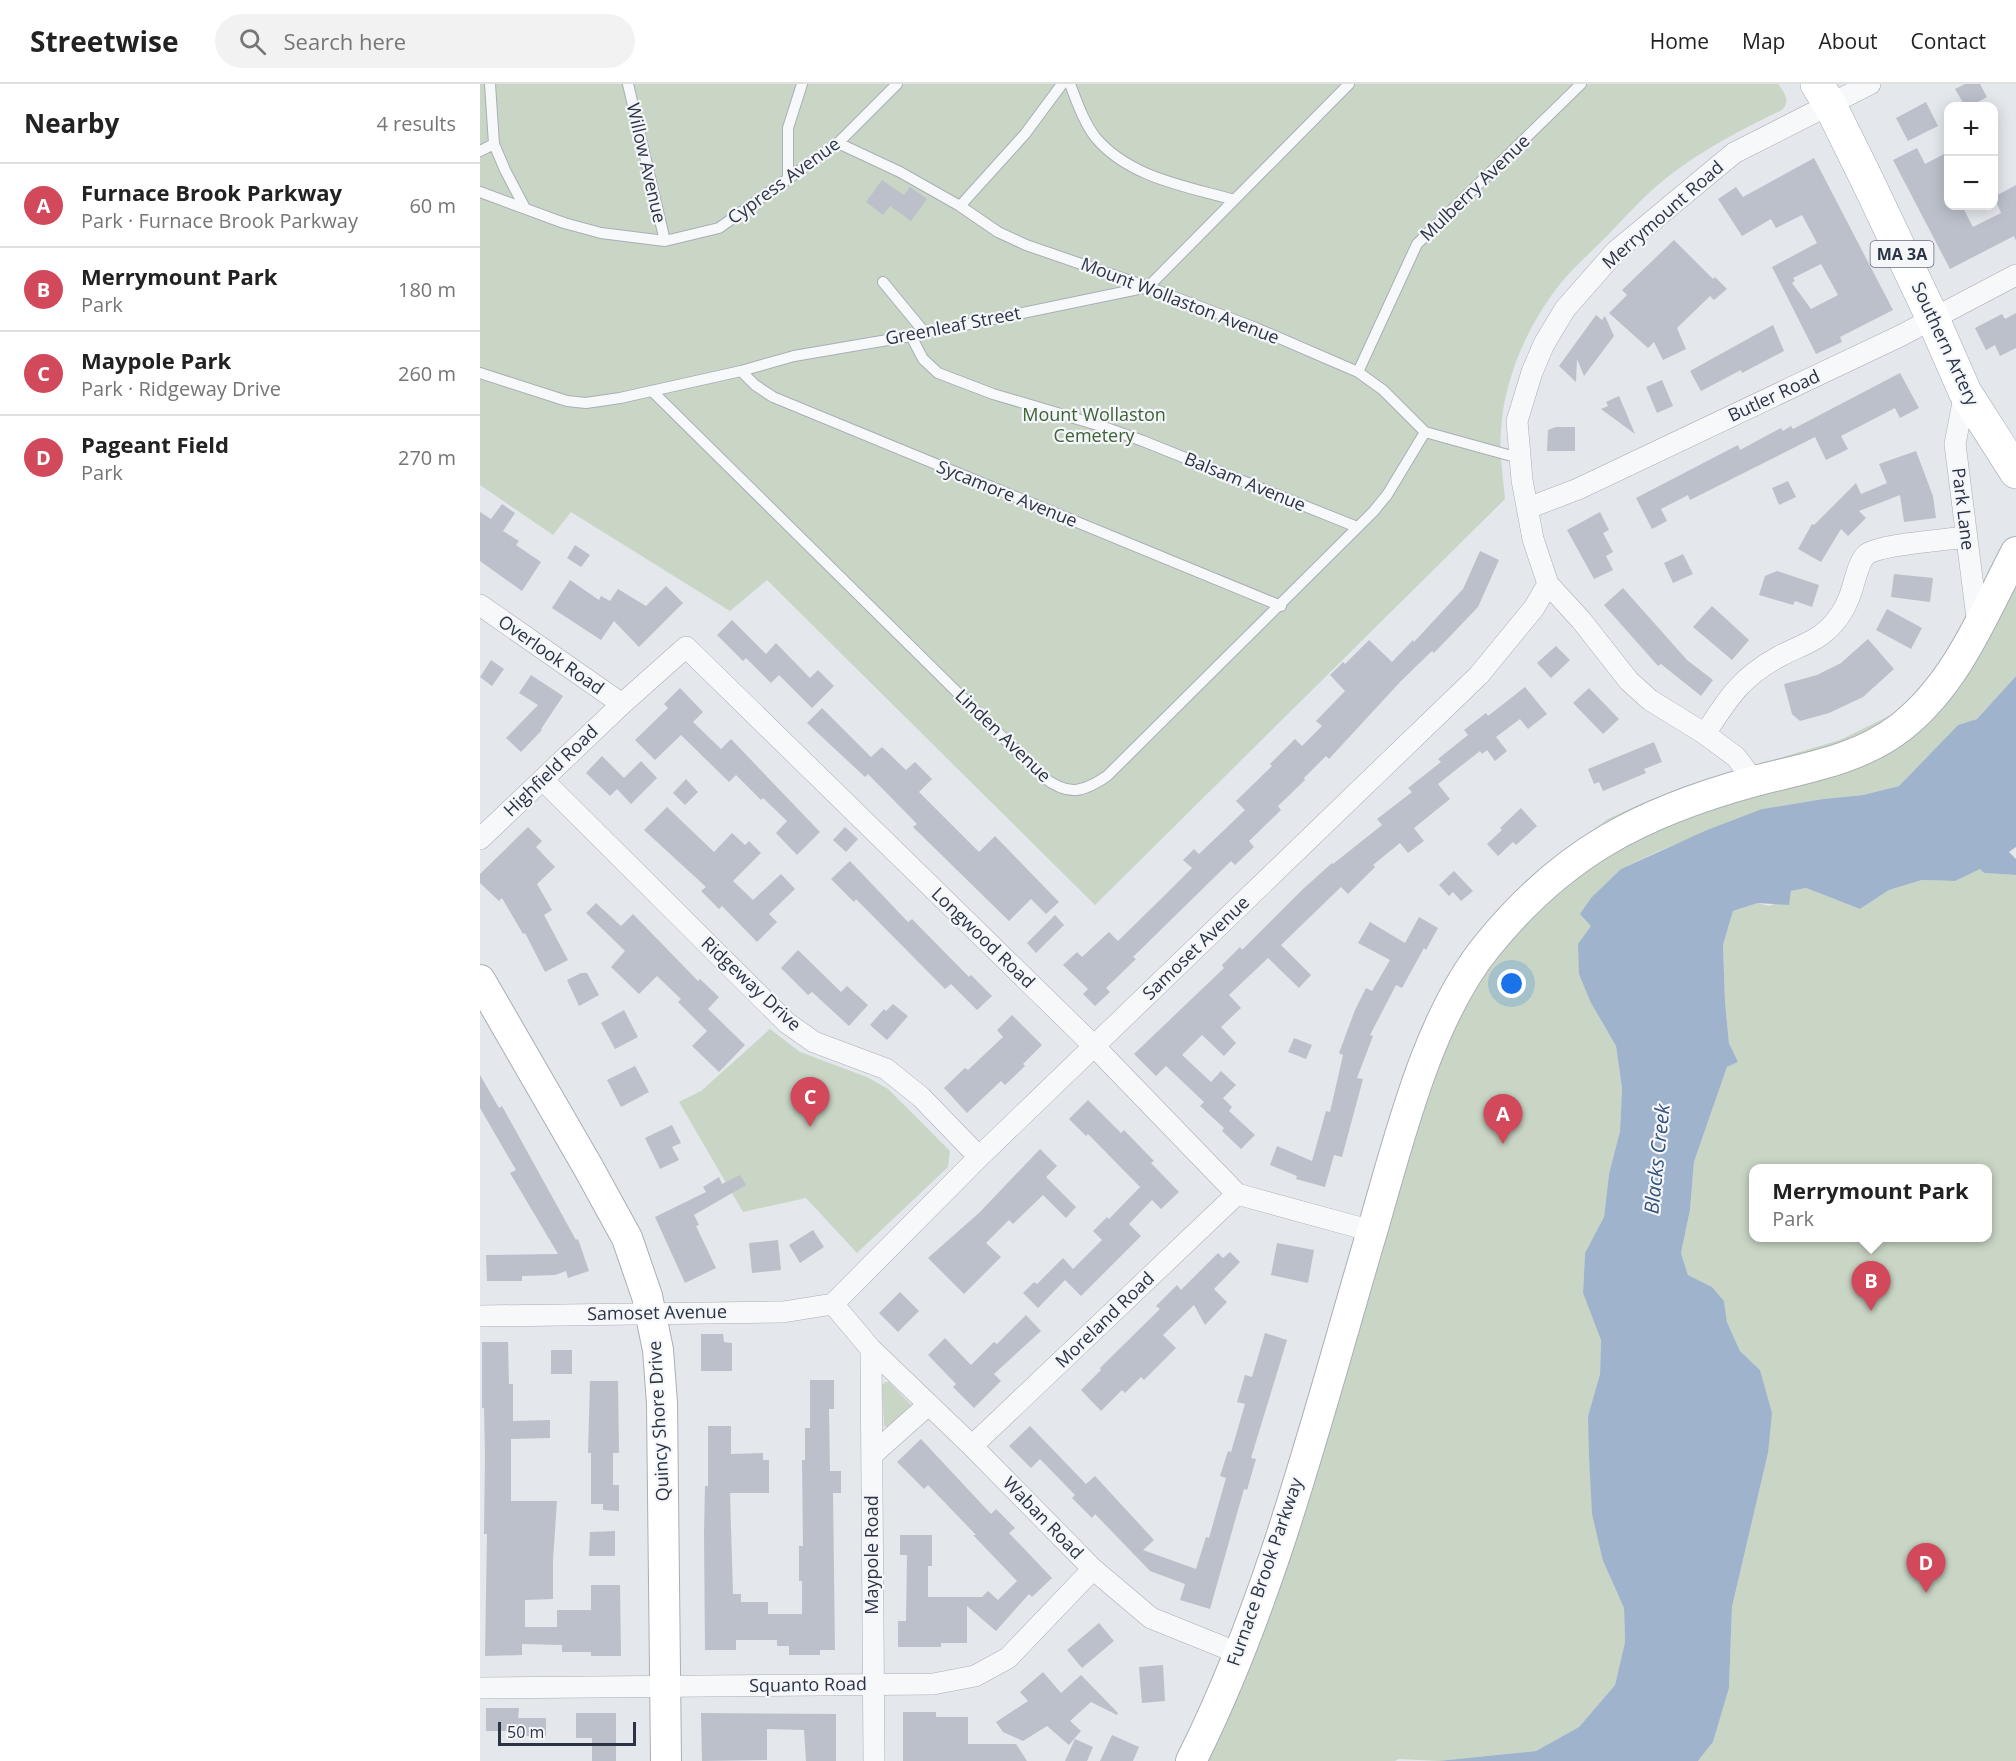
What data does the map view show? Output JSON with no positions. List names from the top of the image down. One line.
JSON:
{"streets":{"main road":["MA 3A","Southern Artery","Quincy Shore Drive","Furnace Brook Parkway"],"street":["Merrymount Road","Butler Road","Park Lane","Overlook Road","Highfield Road","Longwood Road","Samoset Avenue","Ridgeway Drive","Moreland Road","Waban Road","Maypole Road","Squanto Road"],"lane":["Willow Avenue","Cypress Avenue","Mulberry Avenue","Mount Wollaston Avenue","Greenleaf Street","Balsam Avenue","Sycamore Avenue","Linden Avenue"]},"crossings":[["Willow Avenue","Cypress Avenue"],["Cypress Avenue","Mount Wollaston Avenue"],["Mulberry Avenue","Mount Wollaston Avenue"],["Merrymount Road","Mount Wollaston Avenue"],["Merrymount Road","Southern Artery"],["Merrymount Road","Butler Road"],["Merrymount Road","Samoset Avenue"],["Merrymount Road","Furnace Brook Parkway"],["Mount Wollaston Avenue","Greenleaf Street"],["Mount Wollaston Avenue","Linden Avenue"],["Greenleaf Street","Balsam Avenue"],["Greenleaf Street","Sycamore Avenue"],["Greenleaf Street","Linden Avenue"],["Southern Artery","Butler Road"],["Southern Artery","Park Lane"],["Balsam Avenue","Linden Avenue"],["Sycamore Avenue","Linden Avenue"],["Park Lane","Furnace Brook Parkway"],["Overlook Road","Highfield Road"],["Overlook Road","Longwood Road"],["Highfield Road","Longwood Road"],["Highfield Road","Ridgeway Drive"],["Longwood Road","Samoset Avenue"],["Longwood Road","Moreland Road"],["Samoset Avenue","Ridgeway Drive"],["Samoset Avenue","Quincy Shore Drive"],["Moreland Road","Waban Road"],["Quincy Shore Drive","Squanto Road"],["Waban Road","Maypole Road"],["Waban Road","Furnace Brook Parkway"],["Waban Road","Squanto Road"],["Maypole Road","Squanto Road"]],"water":["Blacks Creek"],"parks":["Mount Wollaston Cemetery"],"scale_bar":"50 m","page":{"header":"Streetwise","search":"Search here","nav":["Home","Map","About","Contact"],"heading":["Nearby","4 results"],"map_buttons":["+","−"],"list":[{"mark":"A","name":"Furnace Brook Parkway","note":"Park · Furnace Brook Parkway","value":"60 m"},{"mark":"B","name":"Merrymount Park","note":"Park","value":"180 m"},{"mark":"C","name":"Maypole Park","note":"Park · Ridgeway Drive","value":"260 m"},{"mark":"D","name":"Pageant Field","note":"Park","value":"270 m"}],"pins":["C","A","B","D"],"popup":["Merrymount Park","Park"],"scale":"50 m"}}
